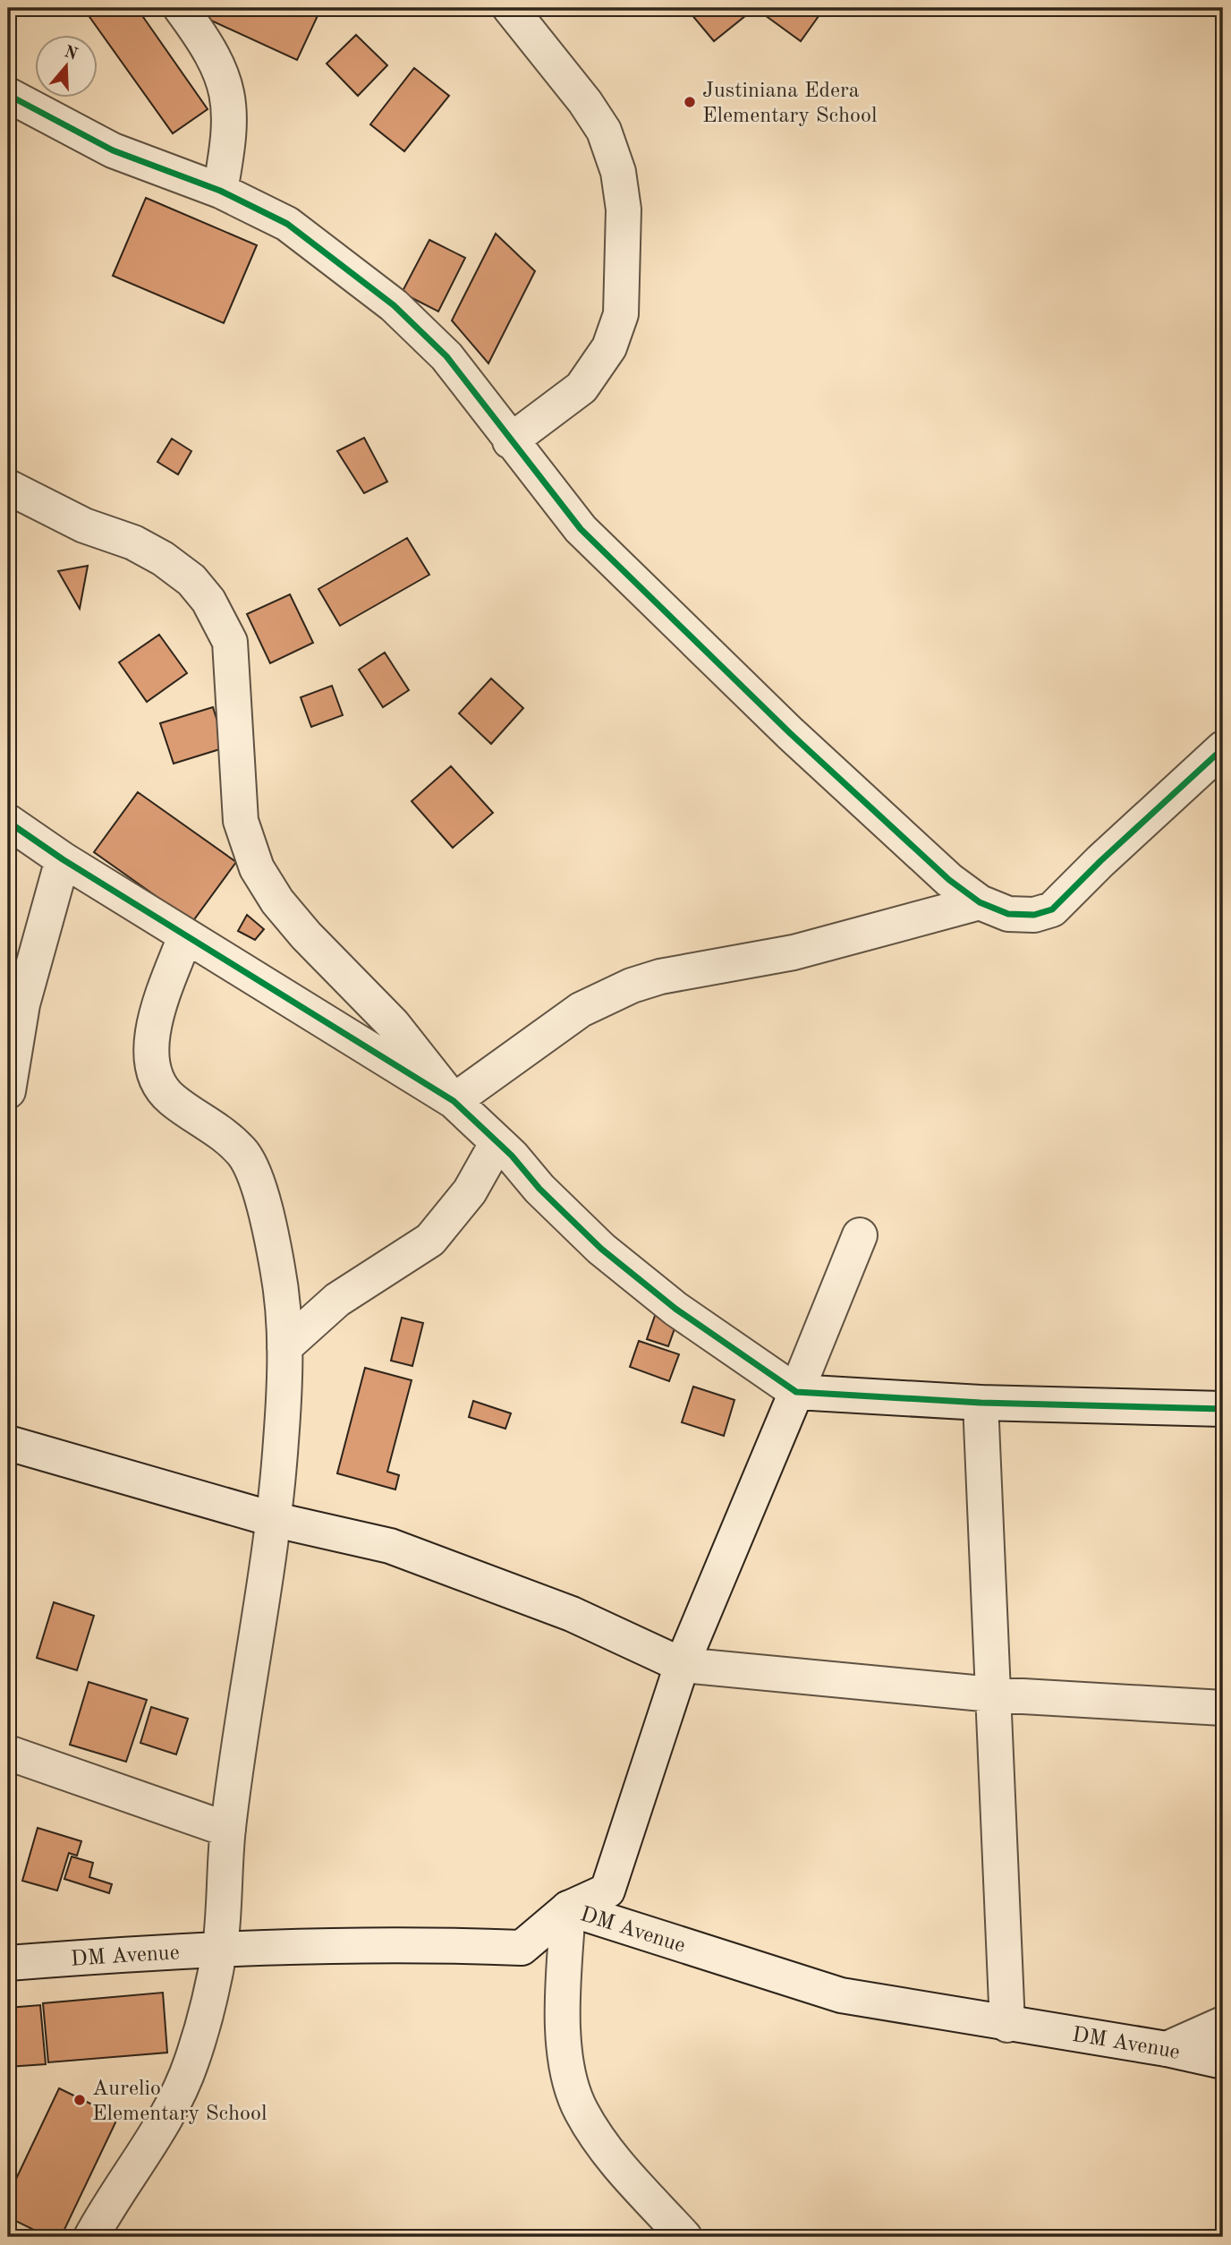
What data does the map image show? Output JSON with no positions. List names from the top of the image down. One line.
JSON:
{"streets":{"street":["DM Avenue"]},"places":["Justiniana Edera Elementary School","Aurelio Elementary School"],"north":"top"}
